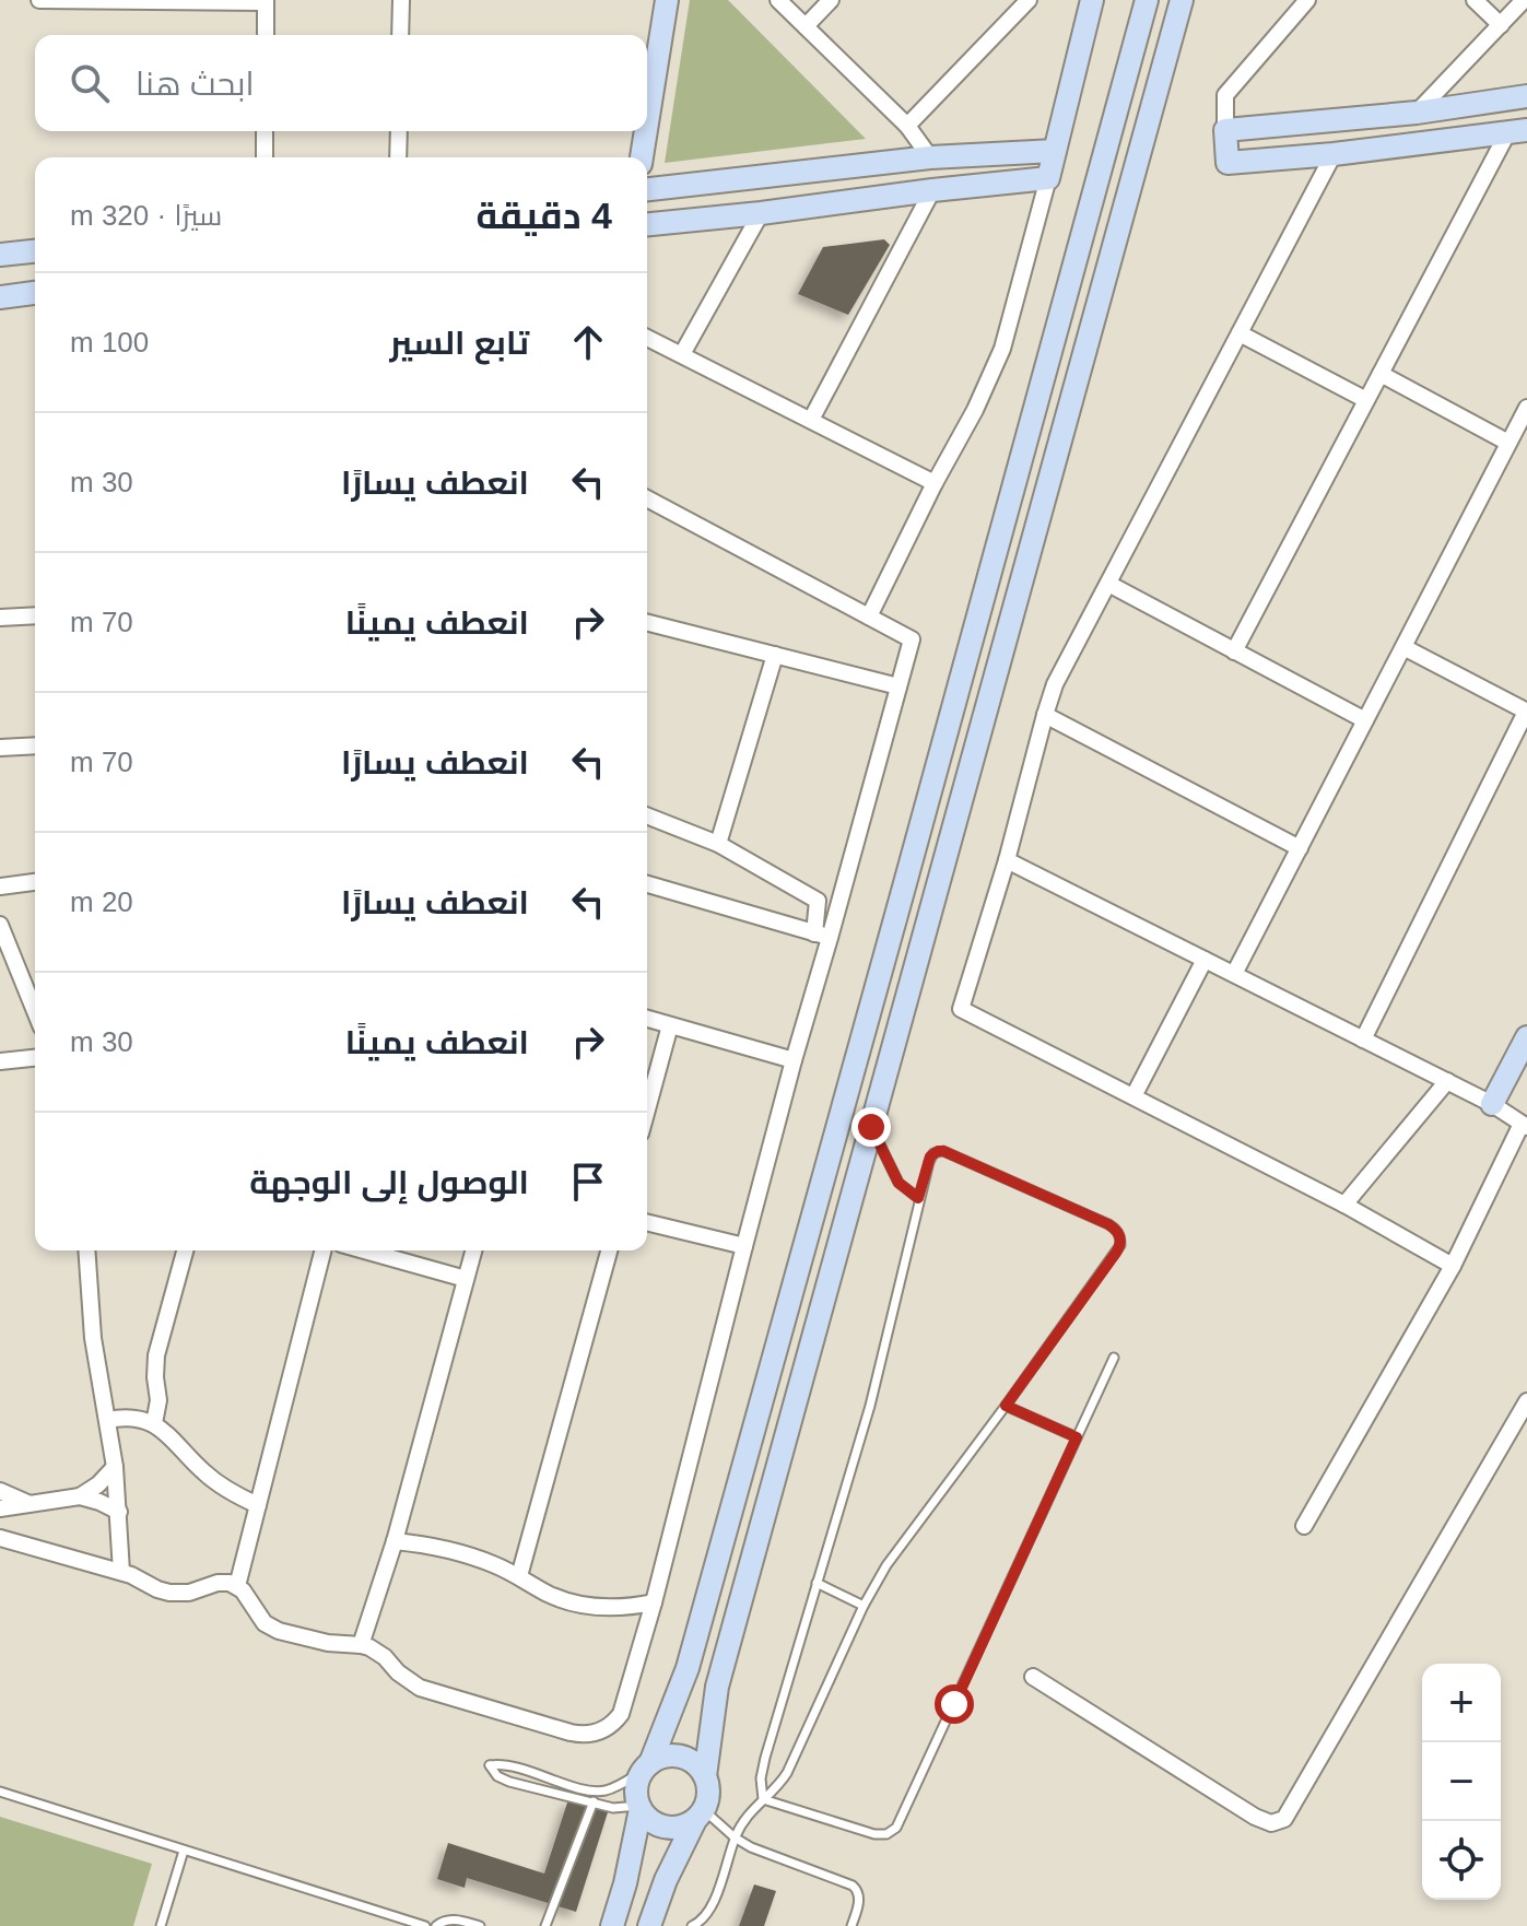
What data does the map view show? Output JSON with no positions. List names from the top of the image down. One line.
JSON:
{"page":{"search":"ابحث هنا","heading":["4 دقيقة","سيرًا · 320 m"],"list":[["تابع السير","100 m"],["انعطف يسارًا","30 m"],["انعطف يمينًا","70 m"],["انعطف يسارًا","70 m"],["انعطف يسارًا","20 m"],["انعطف يمينًا","30 m"],"الوصول إلى الوجهة"],"map_buttons":["+","−"]}}
